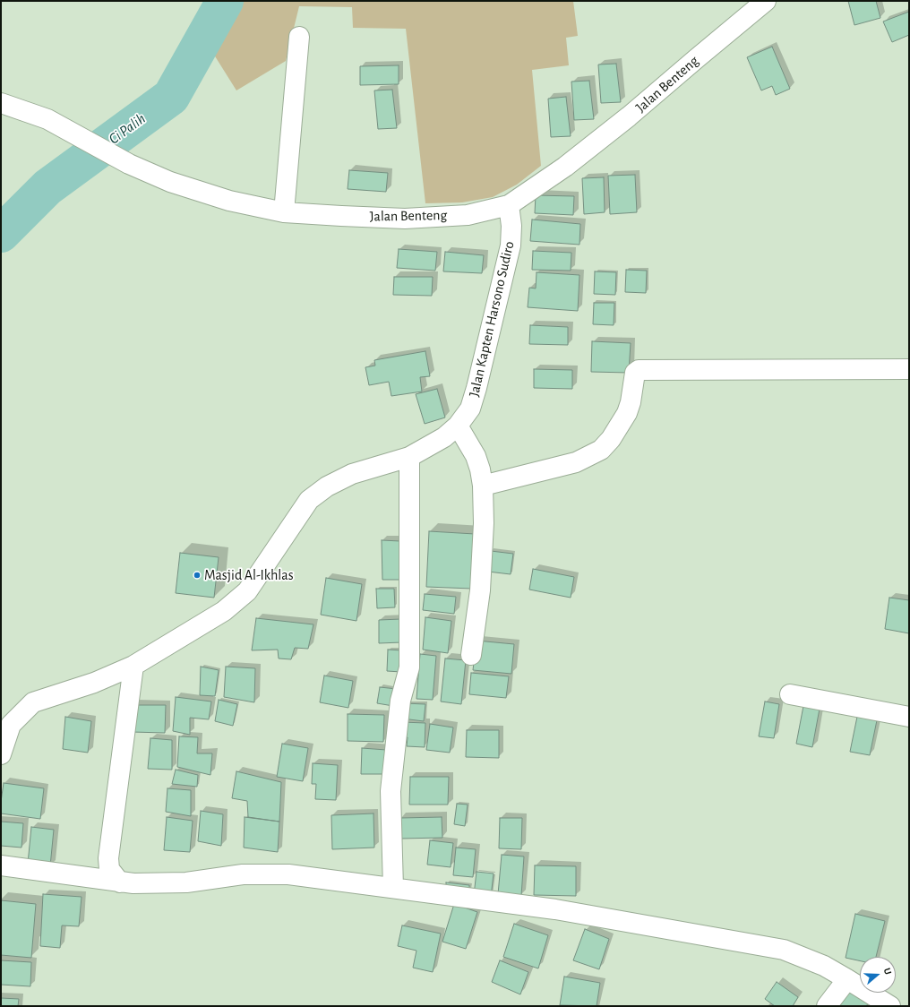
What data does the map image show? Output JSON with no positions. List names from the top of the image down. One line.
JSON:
{"streets":{"street":["Jalan Benteng","Jalan Kapten Harsono Sudiro"]},"crossings":[["Jalan Benteng","Jalan Kapten Harsono Sudiro"]],"water":["Ci Palih"],"places":["Masjid Al-Ikhlas"],"north":"right"}
